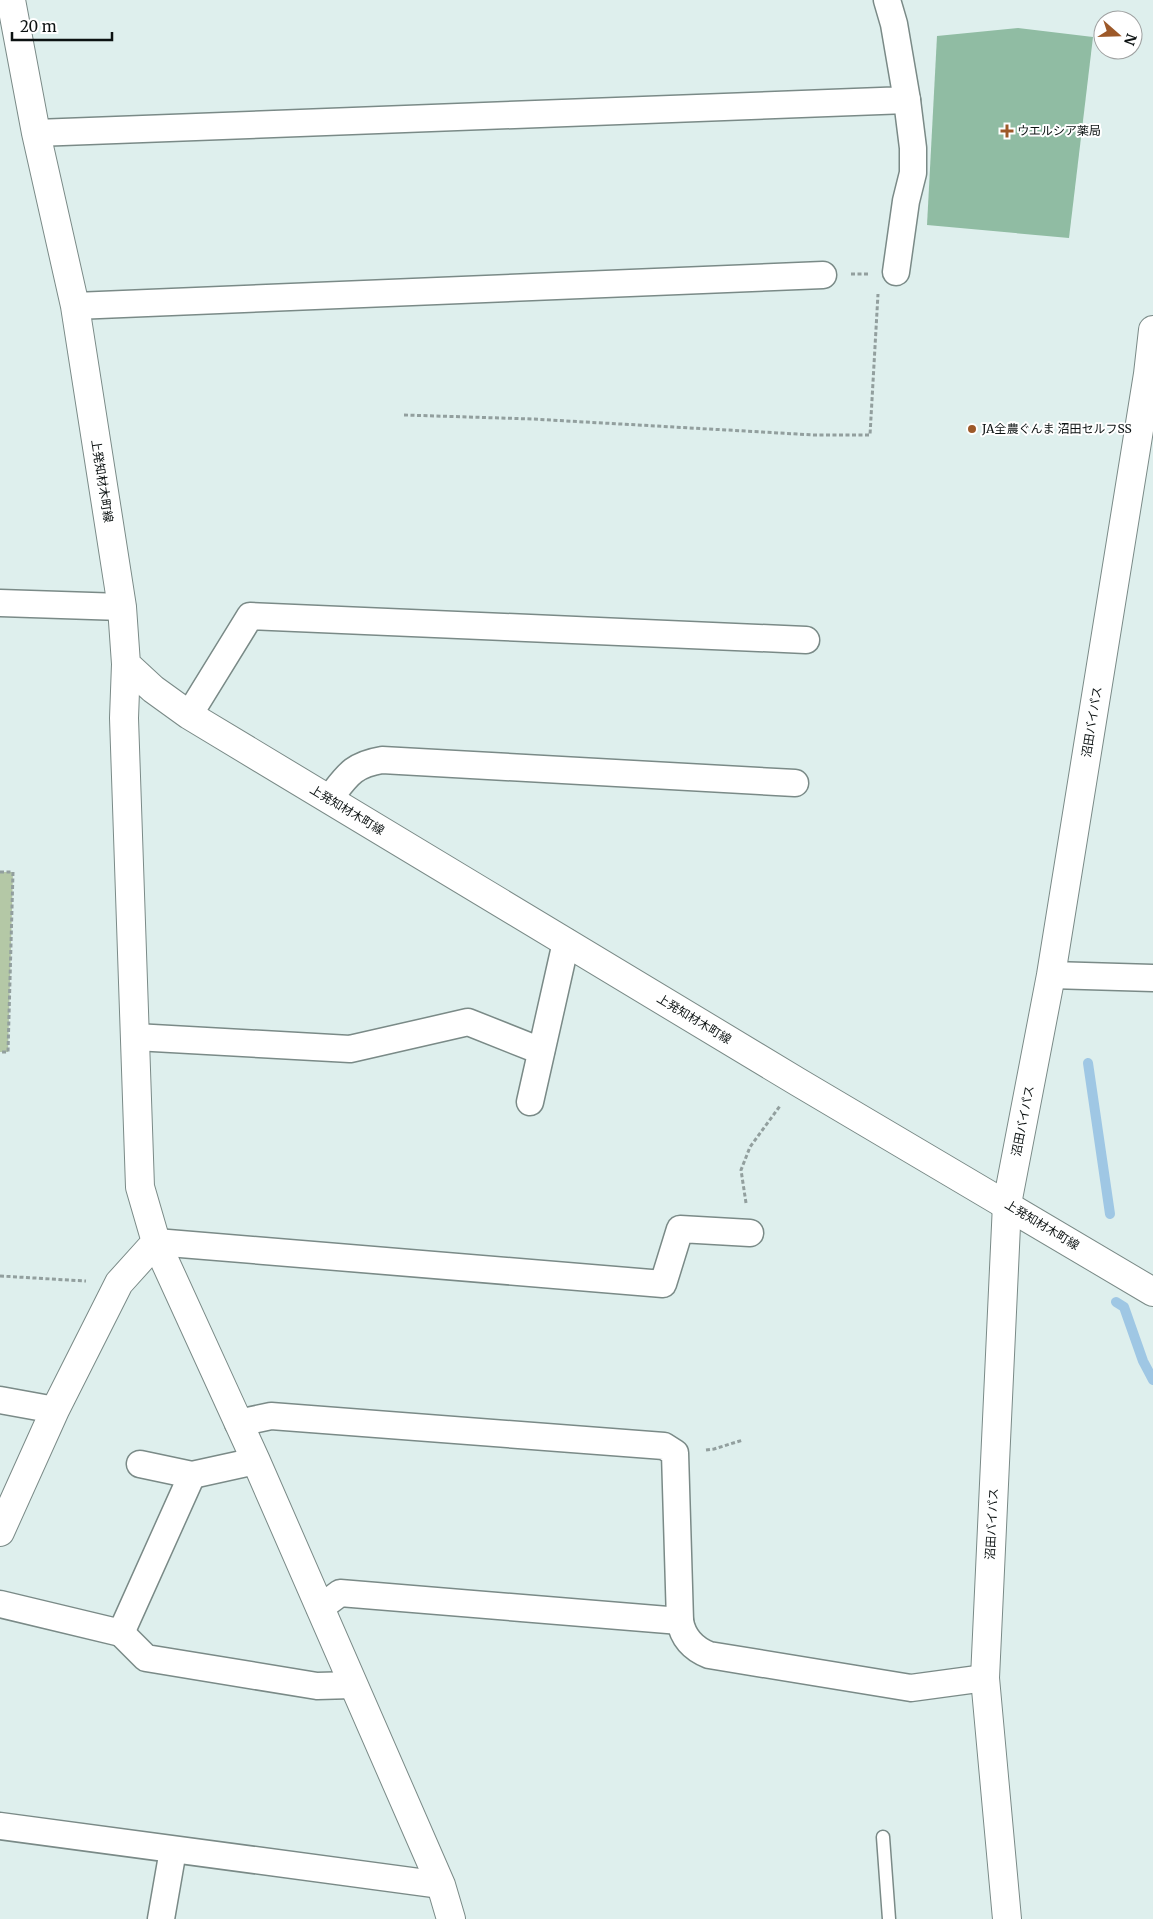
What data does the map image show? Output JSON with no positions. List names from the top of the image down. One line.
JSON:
{"streets":{"street":["上発知材木町線","沼田バイパス"]},"crossings":[["上発知材木町線","沼田バイパス"]],"places":{"health":["ウエルシア薬局"],"other":["JA全農ぐんま 沼田セルフSS"]},"scale_bar":"20 m","north":"right"}
